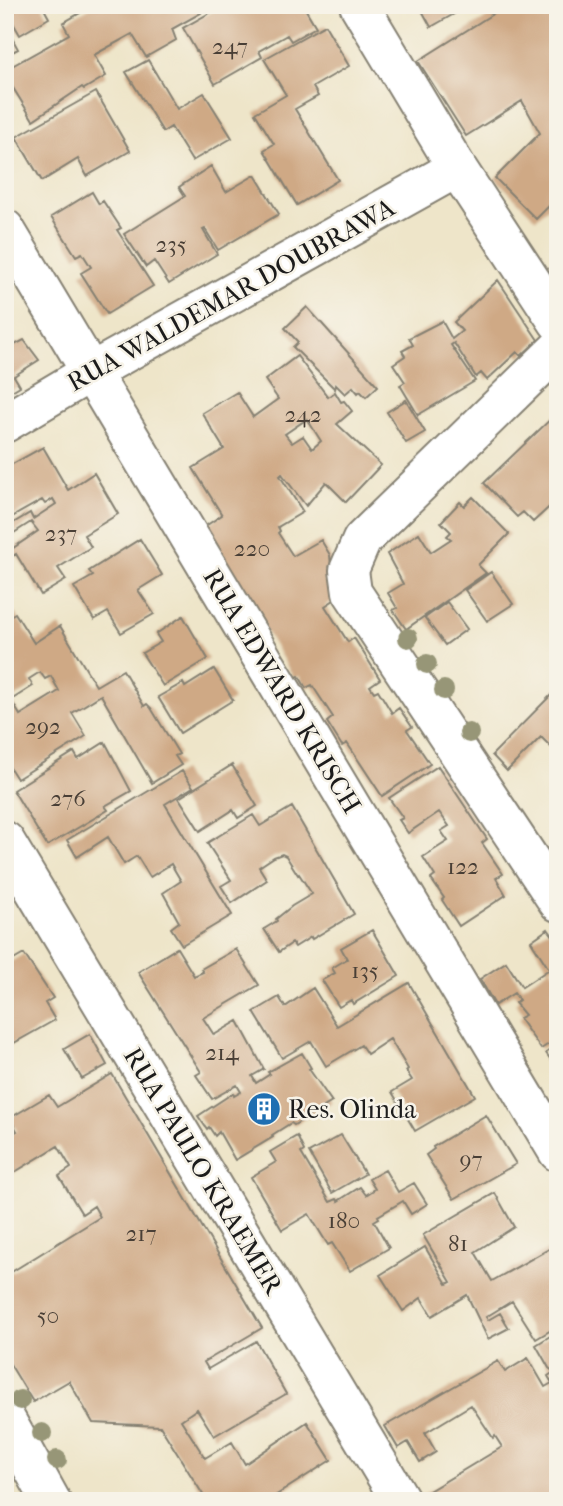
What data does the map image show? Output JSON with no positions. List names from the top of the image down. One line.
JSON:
{"streets":{"street":["RUA WALDEMAR DOUBRAWA","RUA EDWARD KRISCH","RUA PAULO KRAEMER"]},"crossings":[["RUA WALDEMAR DOUBRAWA","RUA EDWARD KRISCH"]],"places":{"building":["Res. Olinda"]},"house_numbers":["247","235","242","237","220","292","276","122","135","214","97","180","217","81","50"]}
